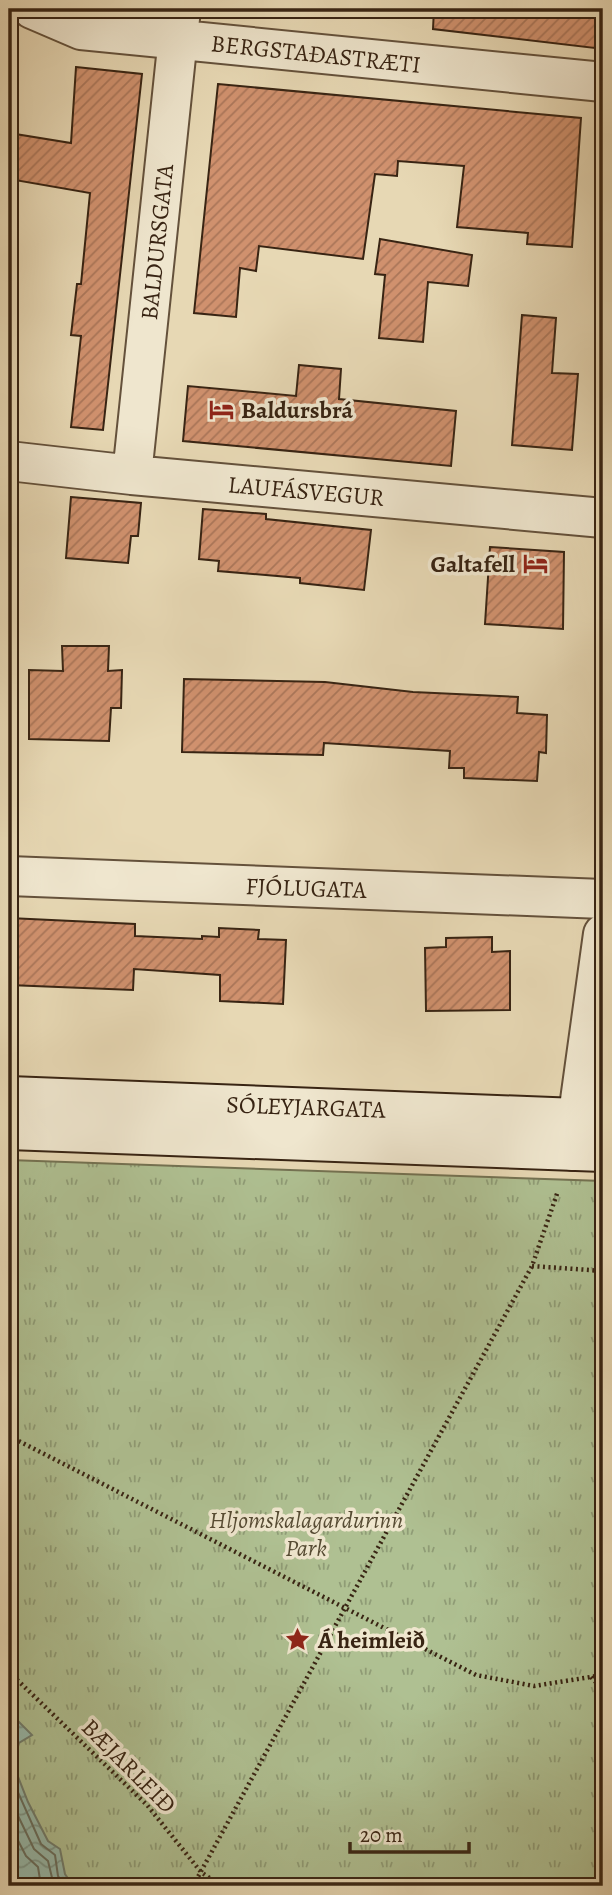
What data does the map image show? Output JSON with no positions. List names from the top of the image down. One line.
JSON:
{"streets":{"street":["BERGSTAÐASTRÆTI","BALDURSGATA","LAUFÁSVEGUR","FJÓLUGATA","SÓLEYJARGATA"],"path":["BÆJARLEIÐ"]},"crossings":[["BERGSTAÐASTRÆTI","BALDURSGATA"],["BALDURSGATA","LAUFÁSVEGUR"]],"parks":["Hljomskalagardurinn Park"],"places":{"hotel":["Baldursbrá","Galtafell"],"place":["Á heimleið"]},"scale_bar":"20 m"}
